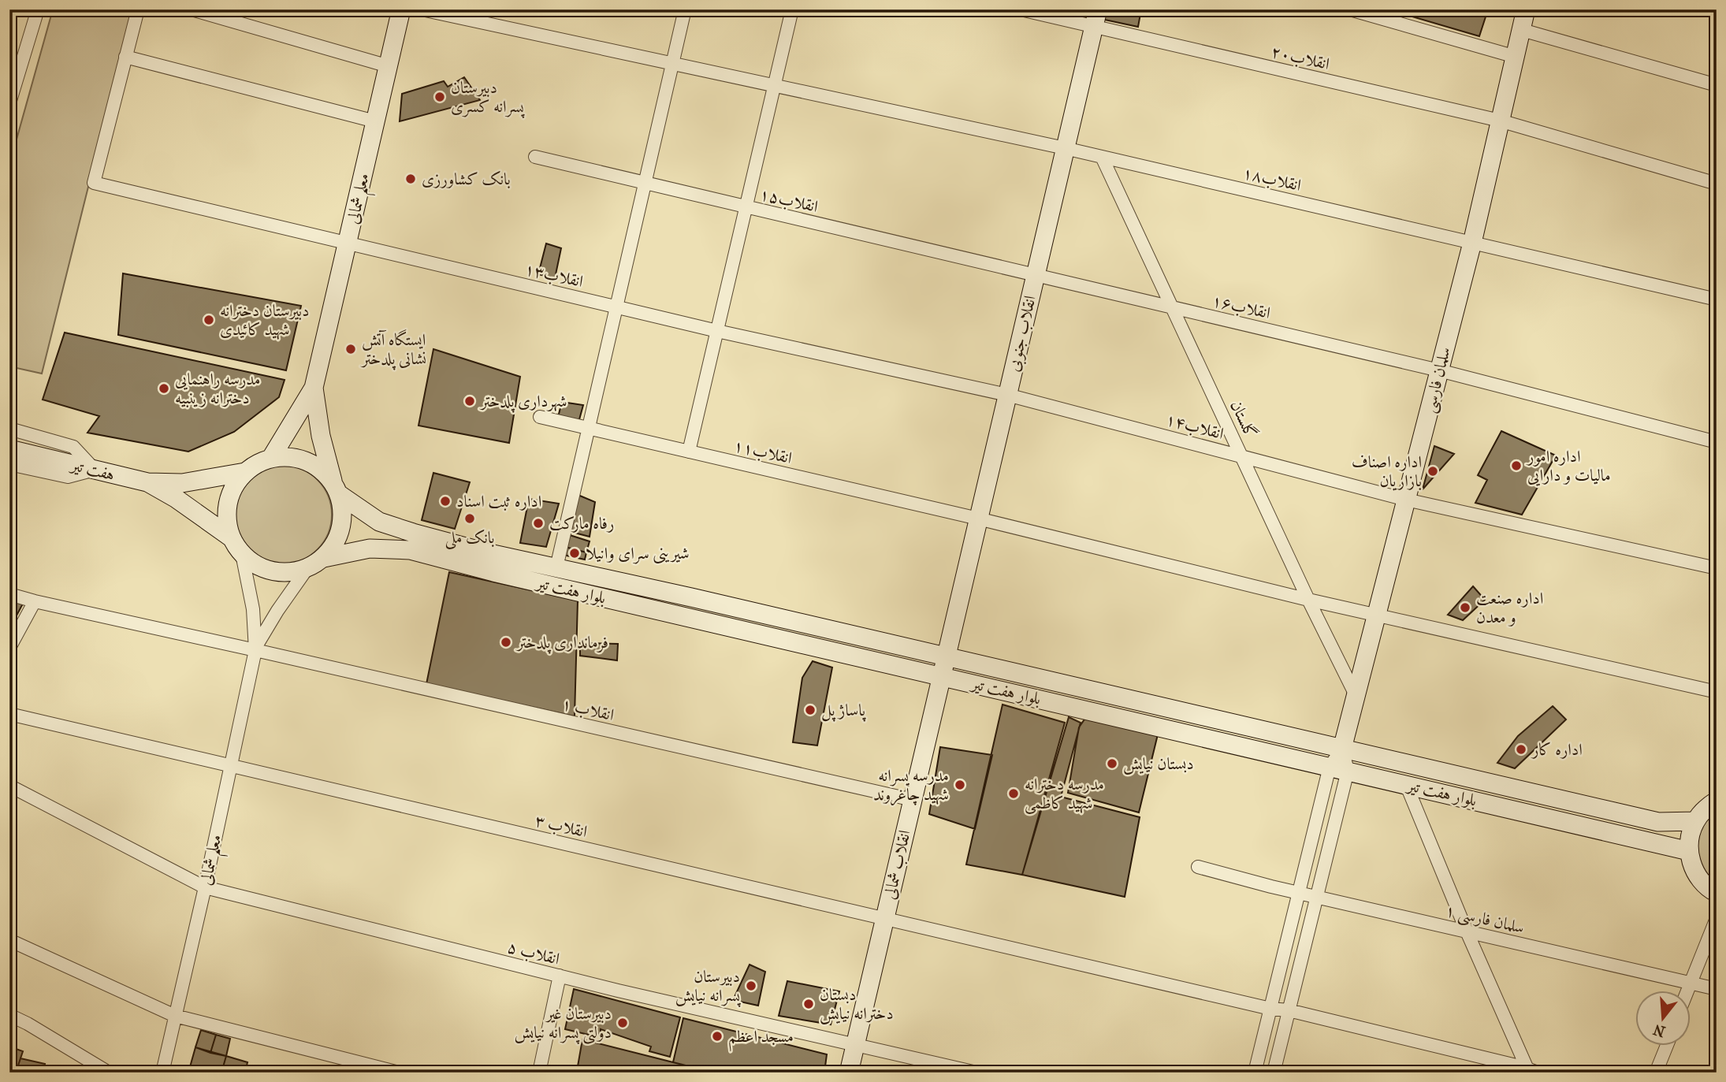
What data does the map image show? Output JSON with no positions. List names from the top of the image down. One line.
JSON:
{"streets":{"main road":["معلم شمالی","انقلاب جنوبی","سلمان فارسی","هفت تیر","بلوار هفت تیر","انقلاب شمالی"],"street":["انقلاب۲۰","انقلاب۱۸","انقلاب۱۵","انقلاب۱۳","انقلاب۱۶","گلستان","انقلاب۱۴","انقلاب۱۱","انقلاب ۱","انقلاب ۳","سلمان فارسی ۱","انقلاب ۵"]},"crossings":[["انقلاب۲۰","انقلاب جنوبی"],["انقلاب۲۰","سلمان فارسی"],["انقلاب۱۸","انقلاب جنوبی"],["انقلاب۱۸","سلمان فارسی"],["انقلاب۱۸","گلستان"],["معلم شمالی","انقلاب۱۳"],["معلم شمالی","انقلاب ۱"],["معلم شمالی","انقلاب ۳"],["معلم شمالی","انقلاب ۵"],["انقلاب۱۵","انقلاب۱۶"],["انقلاب۱۵","انقلاب جنوبی"],["انقلاب۱۳","انقلاب جنوبی"],["انقلاب۱۳","انقلاب۱۴"],["انقلاب۱۶","انقلاب جنوبی"],["انقلاب۱۶","سلمان فارسی"],["انقلاب۱۶","گلستان"],["انقلاب جنوبی","انقلاب۱۴"],["انقلاب جنوبی","انقلاب۱۱"],["انقلاب جنوبی","بلوار هفت تیر"],["انقلاب جنوبی","انقلاب شمالی"],["سلمان فارسی","گلستان"],["سلمان فارسی","انقلاب۱۴"],["سلمان فارسی","انقلاب۱۱"],["سلمان فارسی","بلوار هفت تیر"],["گلستان","انقلاب۱۴"],["گلستان","انقلاب۱۱"],["بلوار هفت تیر","انقلاب شمالی"],["انقلاب ۱","انقلاب شمالی"],["انقلاب ۳","انقلاب شمالی"],["انقلاب شمالی","انقلاب ۵"]],"places":["دبیرستان پسرانه کسری","بانک کشاورزی","دبیرستان دخترانه شهید کائیدی","ایستگاه آتش نشانی پلدختر","مدرسه راهنمایی دخترانه زینبیه","شهرداری پلدختر","اداره امور مالیات و دارایی","اداره اصناف بازاریان","اداره ثبت اسناد","بانک ملی","رفاه مارکت","شیرینی سرای وانیلا","اداره صنعت و معدن","فرمانداری پلدختر","پاساژ پل","اداره کار","دبستان نیایش","مدرسه پسرانه شهید چاغروند","مدرسه دخترانه شهید کاظمی","دبیرستان پسرانه نیایش","دبستان دخترانه نیایش","دبیرستان غیر دولتی پسرانه نیایش","مسجد اعظم"],"north":"bottom"}
